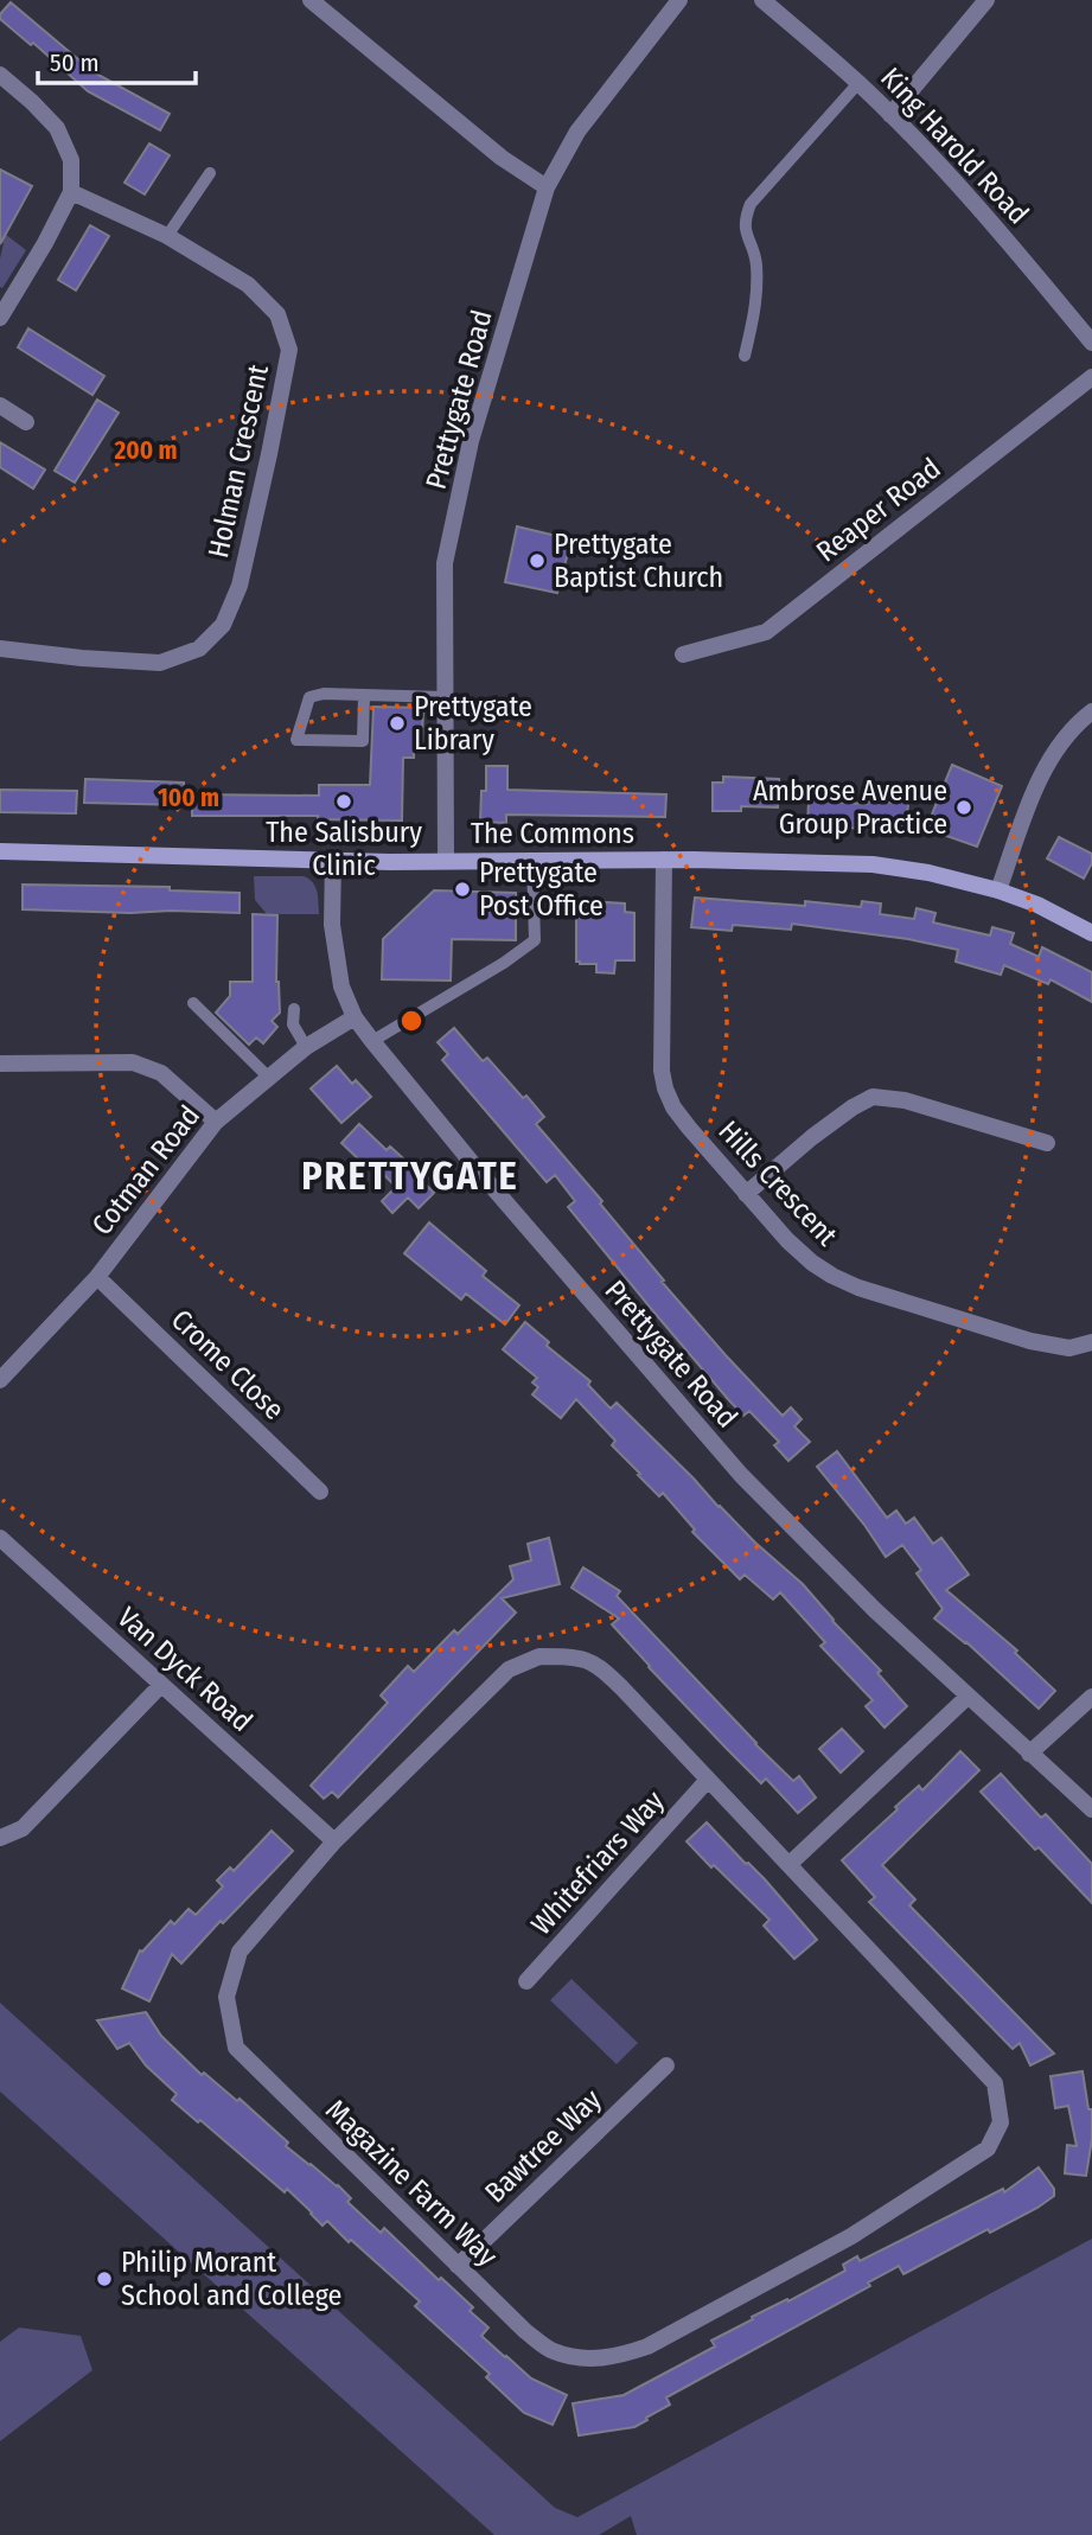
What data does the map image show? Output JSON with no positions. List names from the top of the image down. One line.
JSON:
{"streets":{"street":["King Harold Road","Prettygate Road","Holman Crescent","Reaper Road","The Commons","Cotman Road","Hills Crescent","Crome Close","Van Dyck Road","Whitefriars Way","Bawtree Way","Magazine Farm Way"]},"crossings":[["Prettygate Road","The Commons"],["Prettygate Road","Cotman Road"],["The Commons","Hills Crescent"],["Cotman Road","Crome Close"],["Van Dyck Road","Magazine Farm Way"],["Whitefriars Way","Magazine Farm Way"],["Bawtree Way","Magazine Farm Way"]],"districts":["PRETTYGATE"],"places":["Prettygate Baptist Church","Prettygate Library","The Salisbury Clinic","Ambrose Avenue Group Practice","Prettygate Post Office","Philip Morant School and College"],"scale_bar":"50 m","rings":["200 m","100 m"]}
